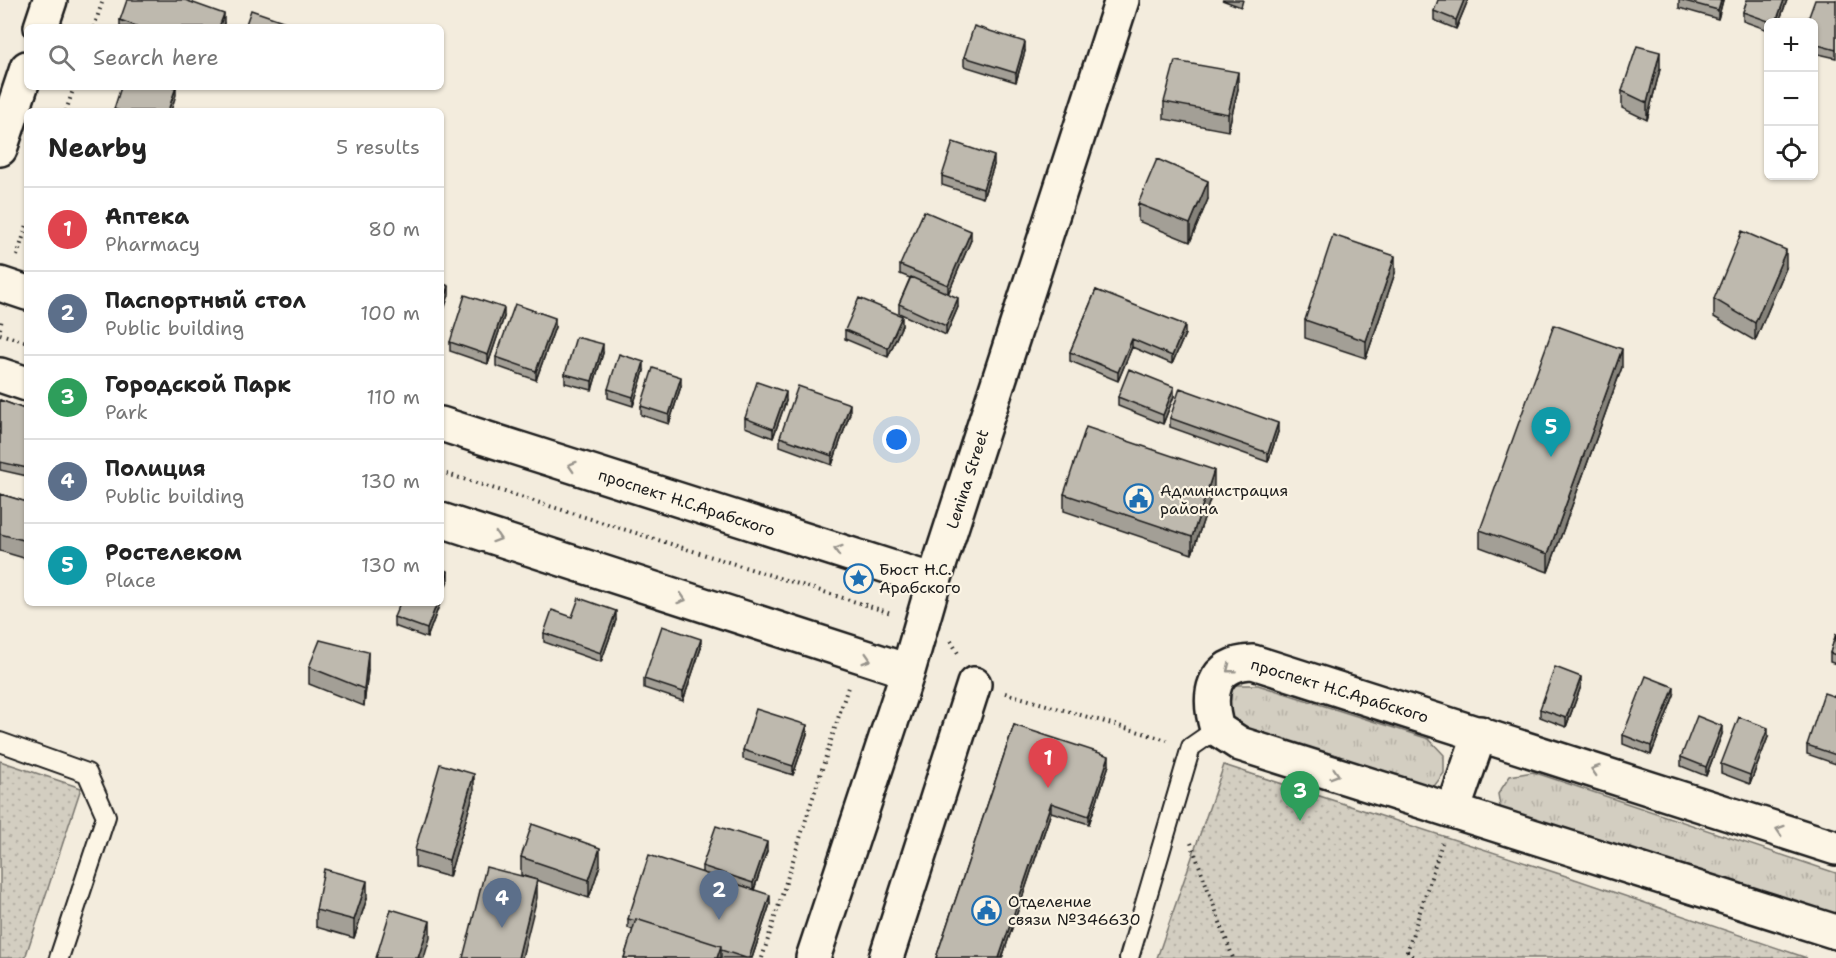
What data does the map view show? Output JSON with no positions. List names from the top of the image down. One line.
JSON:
{"streets":{"street":["Lenina Street","проспект Н.С.Арабского"]},"crossings":[["Lenina Street","проспект Н.С.Арабского"]],"places":{"public building":["Администрация района","Отделение связи №346630"],"place":["Бюст Н.С. Арабского"]},"page":{"map_buttons":["+","−"],"search":"Search here","heading":["Nearby","5 results"],"list":[{"mark":"1","name":"Аптека","note":"Pharmacy","value":"80 m"},{"mark":"2","name":"Паспортный стол","note":"Public building","value":"100 m"},{"mark":"3","name":"Городской Парк","note":"Park","value":"110 m"},{"mark":"4","name":"Полиция","note":"Public building","value":"130 m"},{"mark":"5","name":"Ростелеком","note":"Place","value":"130 m"}],"pins":["5","1","3","2","4"]}}
